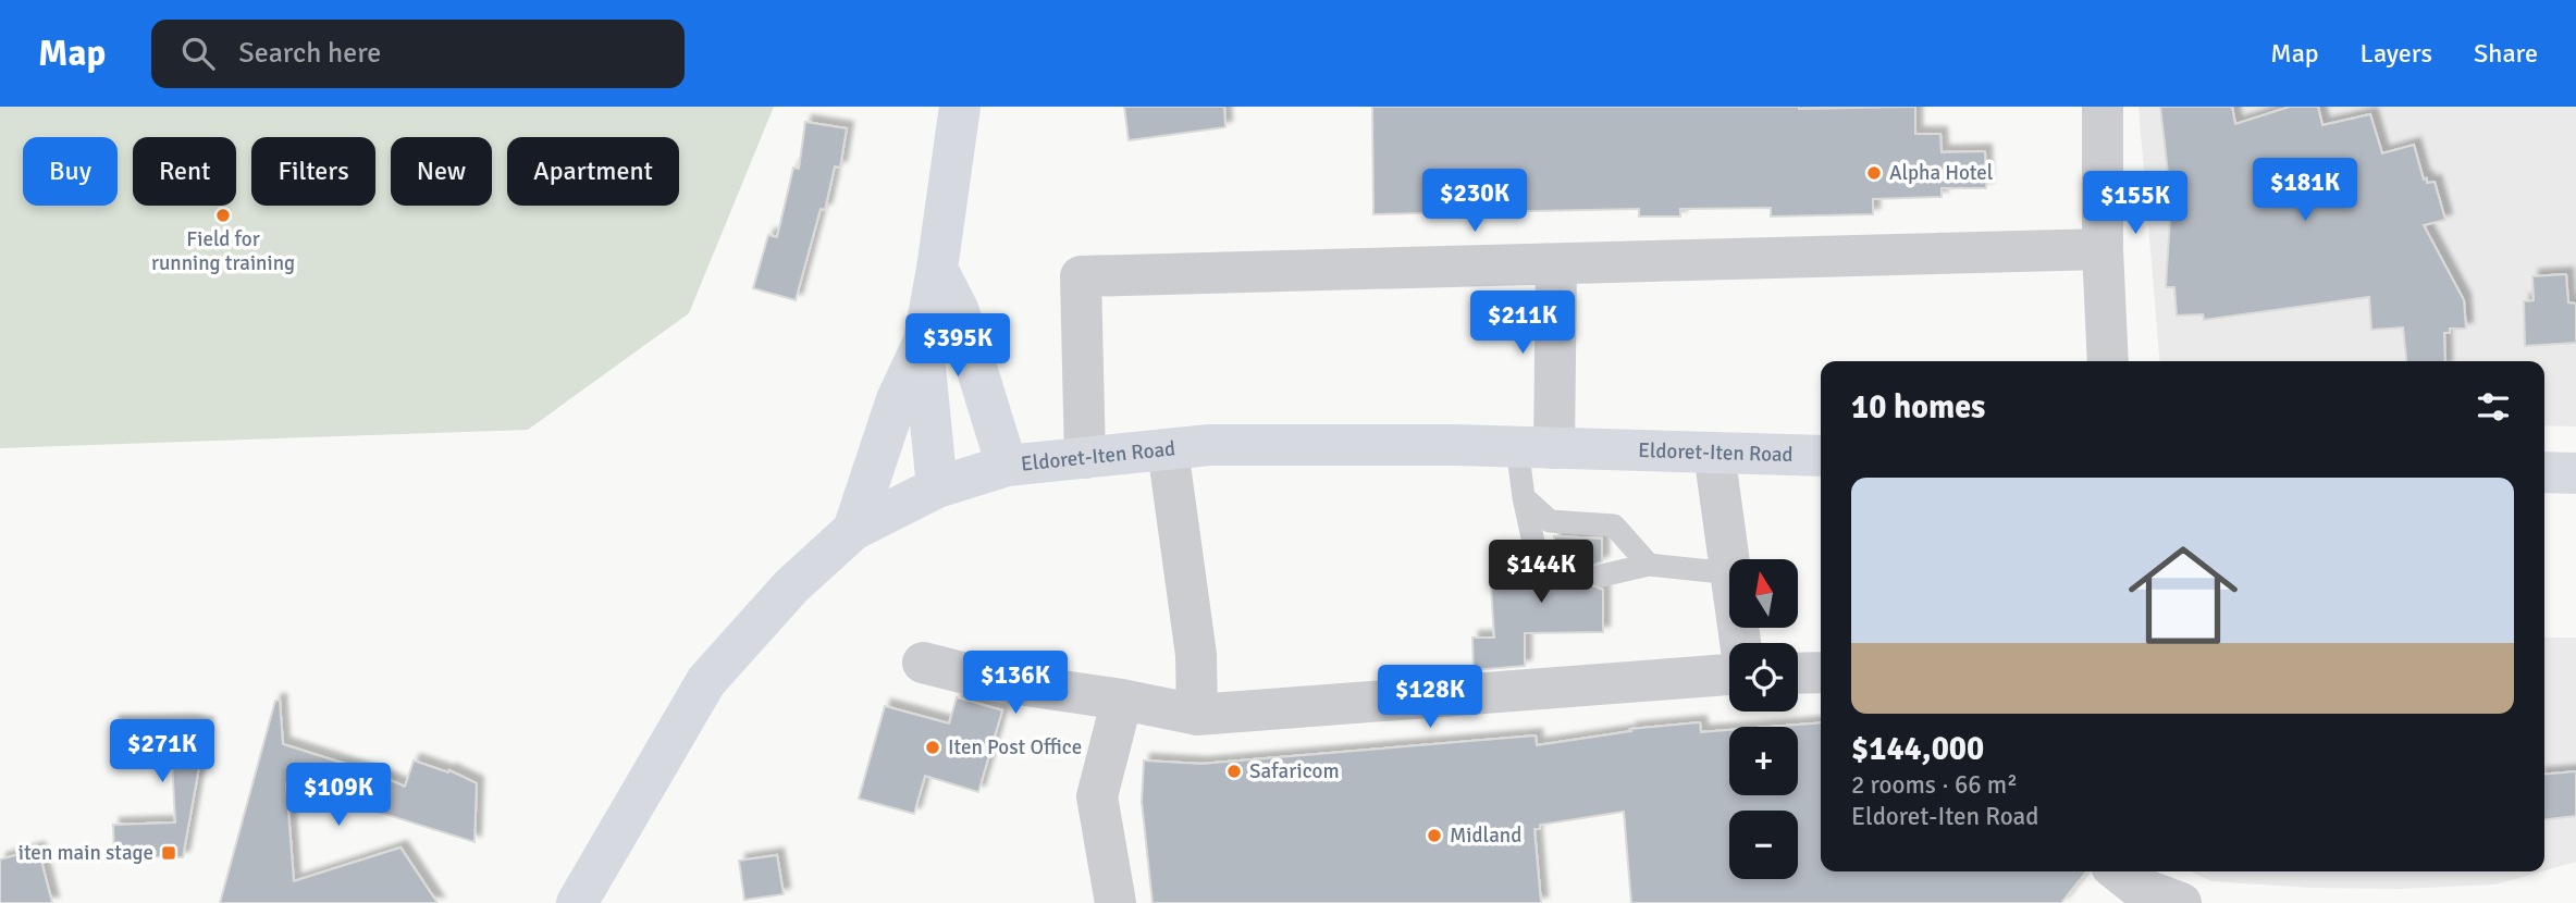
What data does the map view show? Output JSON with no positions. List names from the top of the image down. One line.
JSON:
{"streets":{"main road":["Eldoret-Iten Road"]},"places":{"other":["Alpha Hotel","Field for running training","Iten Post Office","Safaricom","Midland"],"transit":["iten main stage"]},"north":"top","page":{"header":"Map","search":"Search here","nav":["Map","Layers","Share"],"chip":["Buy","Rent","Filters","New","Apartment"],"price":["$181K","$230K","$155K","$211K","$395K","$144K","$136K","$128K","$271K","$109K"],"heading":"10 homes","list":[{"name":"$144,000","note":"2 rooms · 66 m² · Eldoret-Iten Road"}],"map_buttons":["+","−"]}}
